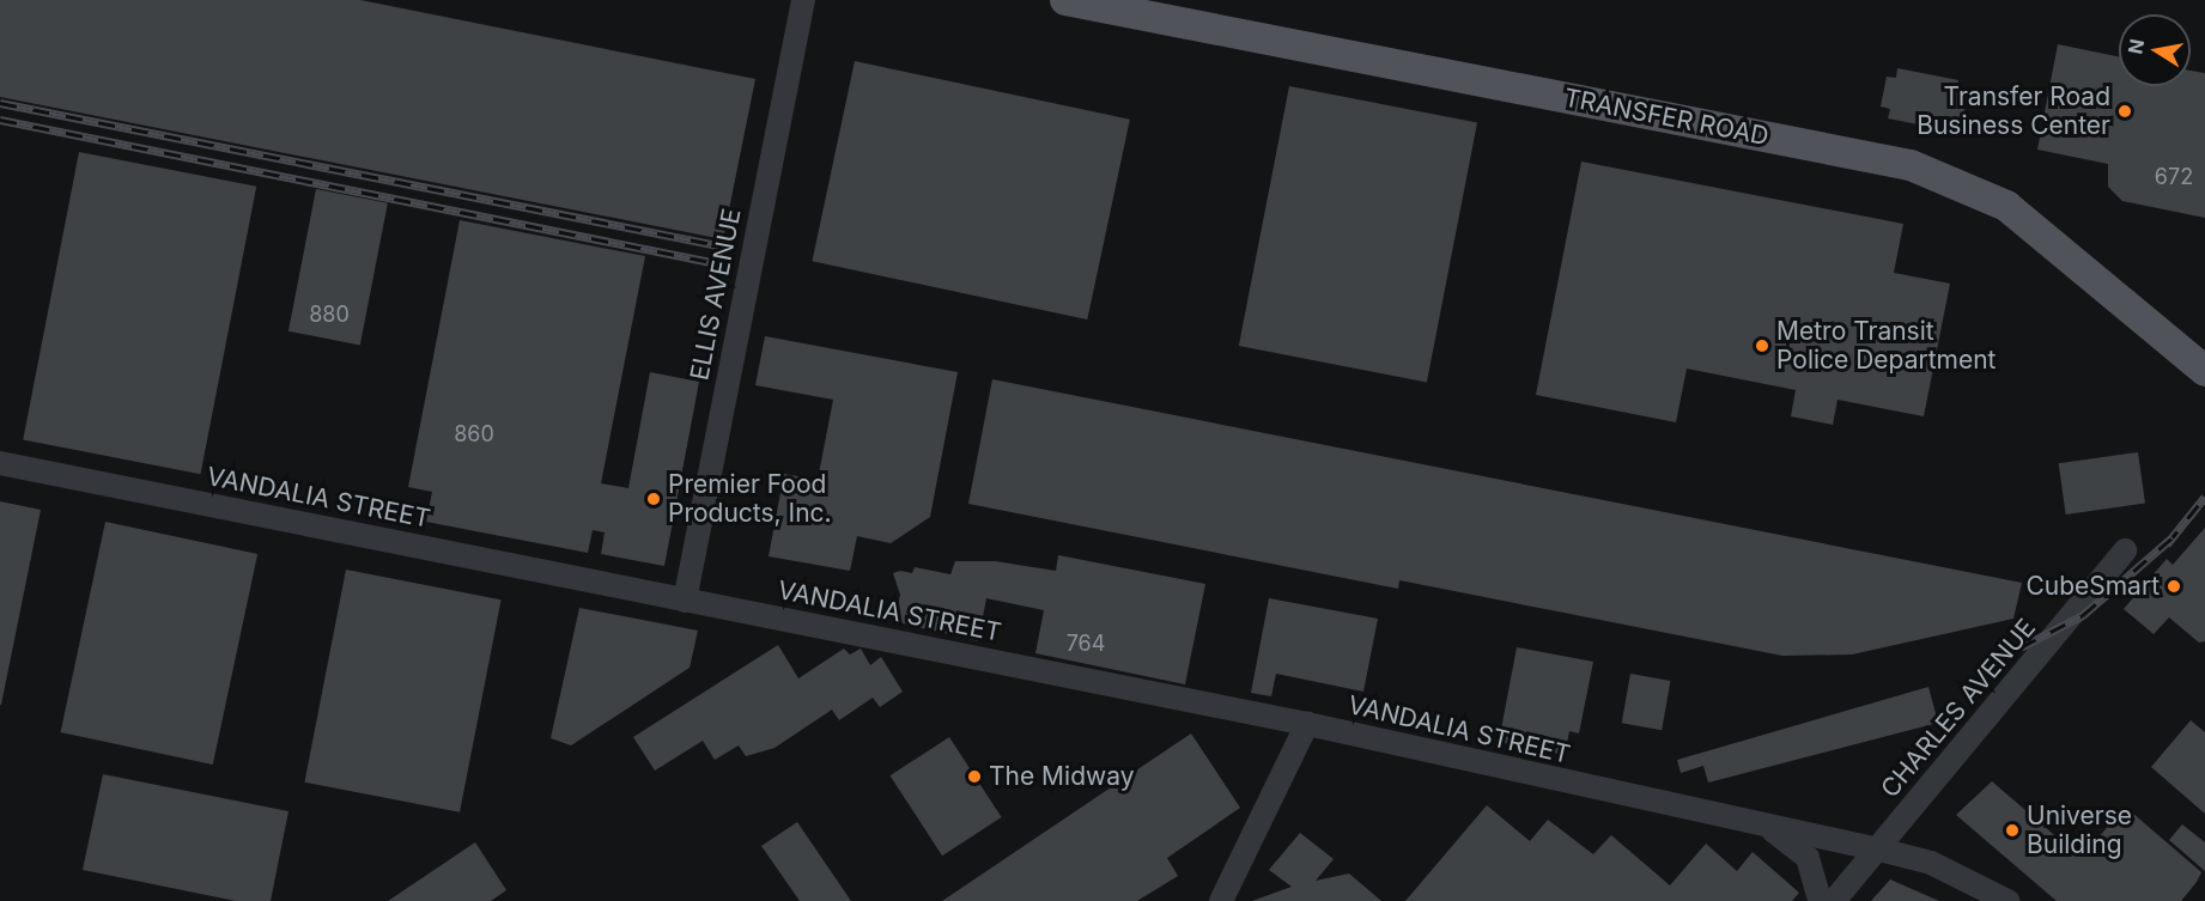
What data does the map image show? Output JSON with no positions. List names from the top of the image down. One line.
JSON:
{"streets":{"main road":["TRANSFER ROAD"],"street":["ELLIS AVENUE","VANDALIA STREET","CHARLES AVENUE"]},"crossings":[["ELLIS AVENUE","VANDALIA STREET"],["VANDALIA STREET","CHARLES AVENUE"]],"places":["Transfer Road Business Center","Metro Transit Police Department","Premier Food Products, Inc.","CubeSmart","The Midway","Universe Building"],"house_numbers":["672","880","860","764"],"north":"left"}
